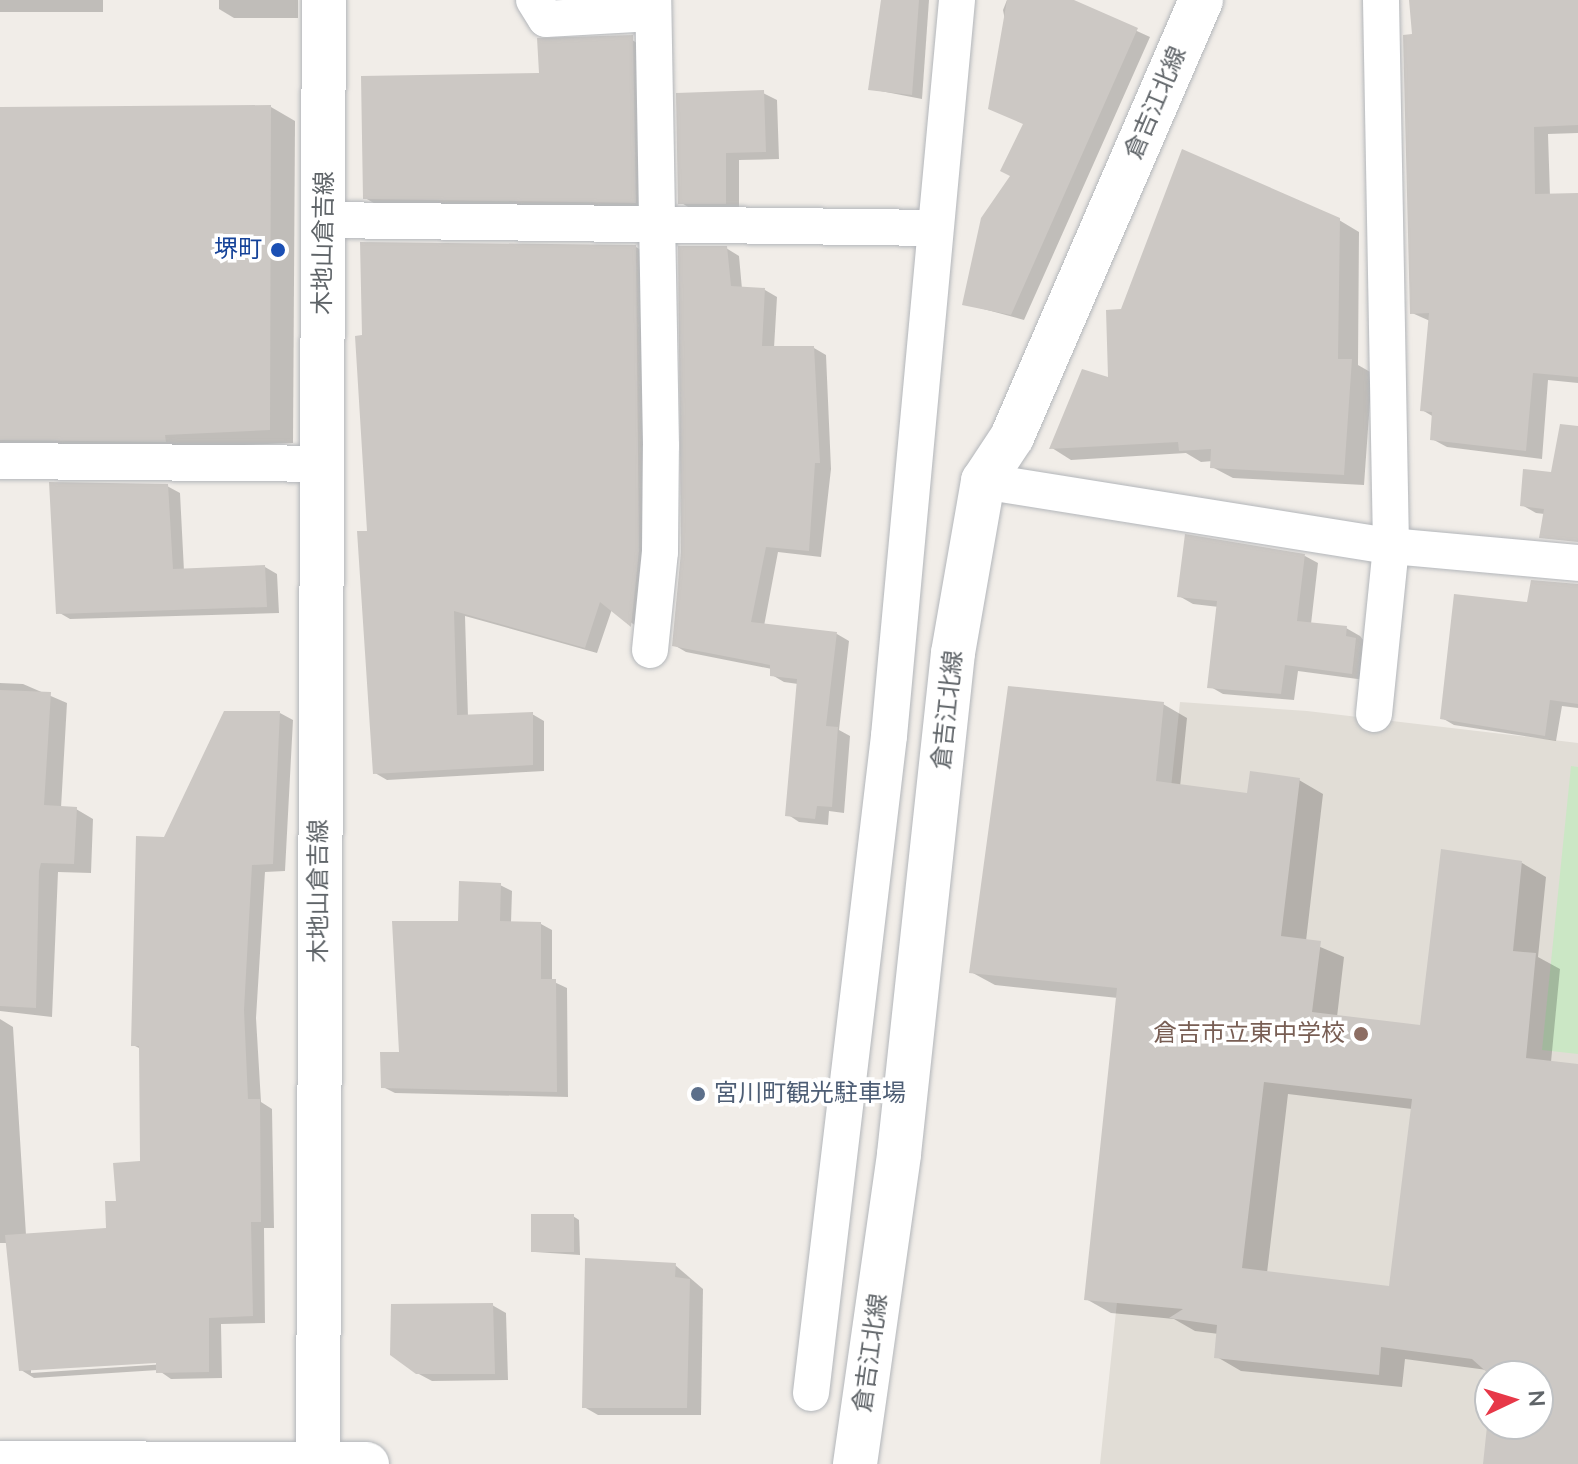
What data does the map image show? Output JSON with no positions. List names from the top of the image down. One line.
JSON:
{"streets":{"main road":["倉吉江北線","木地山倉吉線"]},"places":["堺町","倉吉市立東中学校","宮川町観光駐車場"],"north":"right"}
